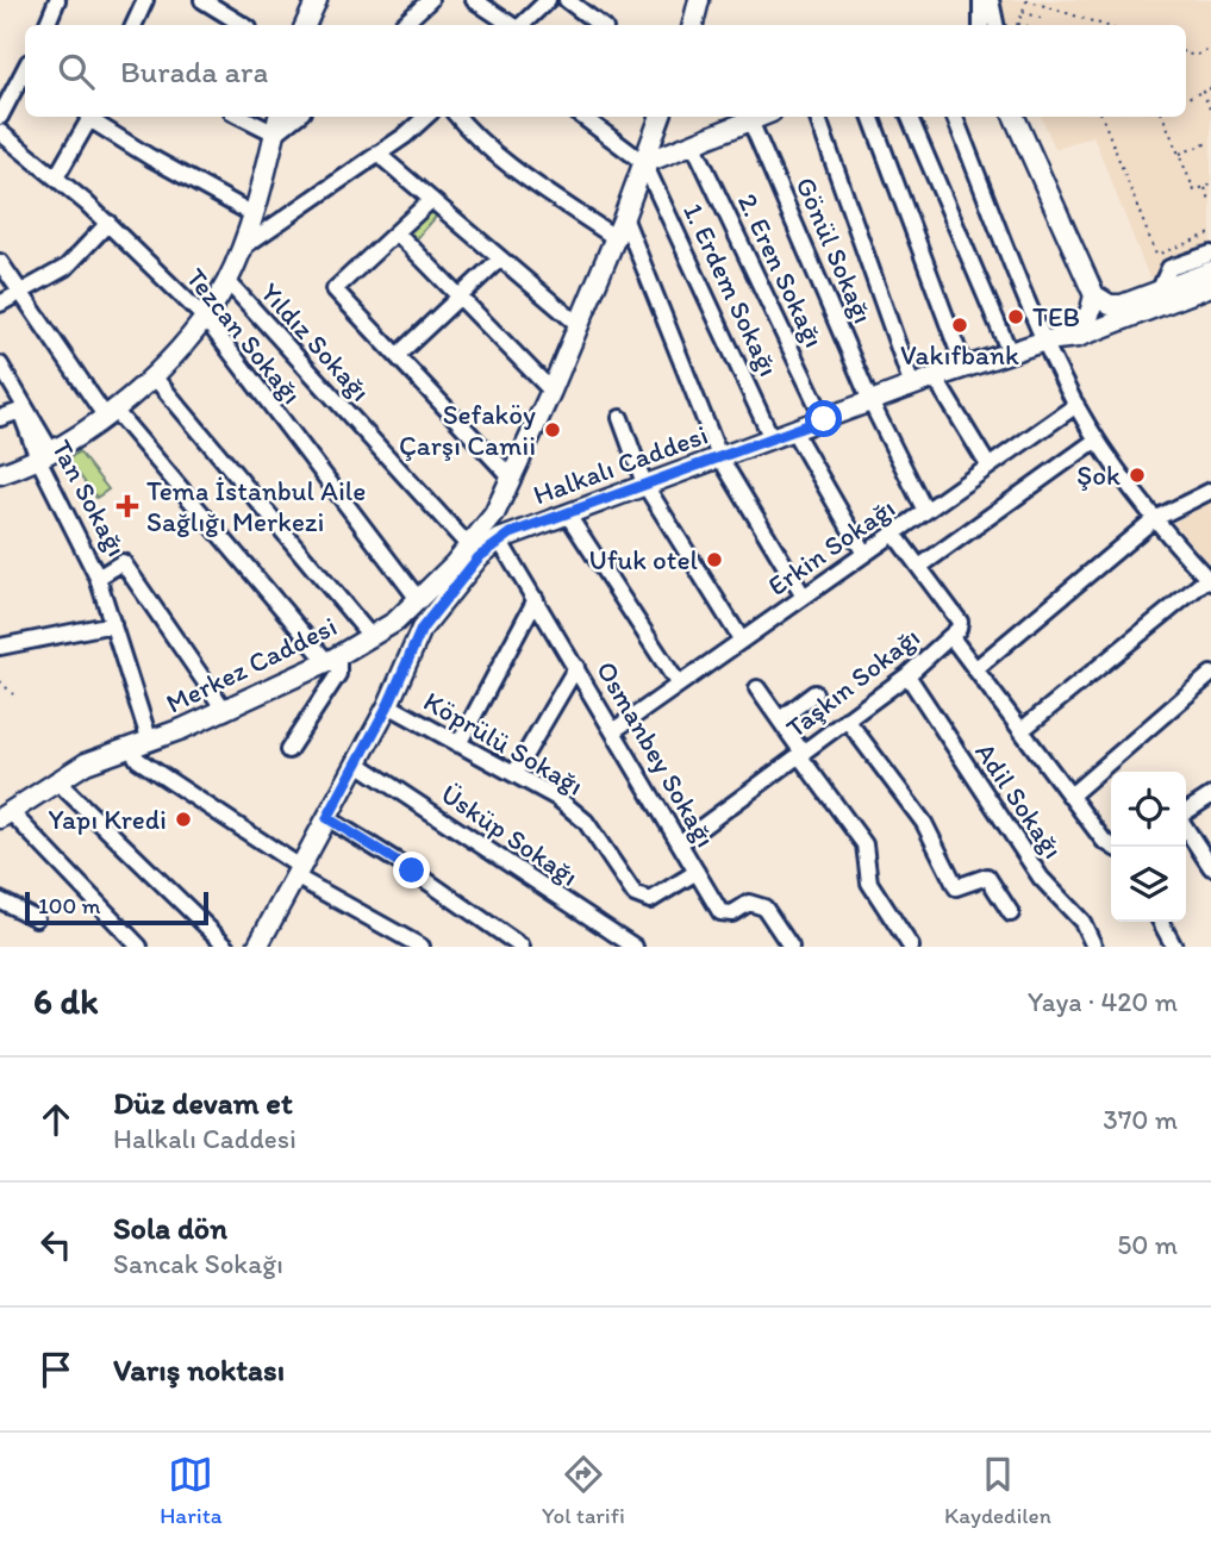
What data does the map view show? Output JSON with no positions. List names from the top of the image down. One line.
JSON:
{"streets":{"main road":["Halkalı Caddesi","Merkez Caddesi"],"street":["Gönül Sokağı","2. Eren Sokağı","1. Erdem Sokağı","Tezcan Sokağı","Yıldız Sokağı","Tan Sokağı","Erkin Sokağı","Taşkın Sokağı","Köprülü Sokağı","Osmanbey Sokağı","Adil Sokağı","Üsküp Sokağı"]},"crossings":[["Gönül Sokağı","Halkalı Caddesi"],["Gönül Sokağı","Erkin Sokağı"],["2. Eren Sokağı","Halkalı Caddesi"],["1. Erdem Sokağı","Halkalı Caddesi"],["1. Erdem Sokağı","Merkez Caddesi"],["Tezcan Sokağı","Merkez Caddesi"],["Yıldız Sokağı","Merkez Caddesi"],["Halkalı Caddesi","Köprülü Sokağı"],["Halkalı Caddesi","Osmanbey Sokağı"],["Halkalı Caddesi","Üsküp Sokağı"],["Tan Sokağı","Merkez Caddesi"],["Erkin Sokağı","Taşkın Sokağı"],["Erkin Sokağı","Osmanbey Sokağı"],["Taşkın Sokağı","Osmanbey Sokağı"],["Taşkın Sokağı","Adil Sokağı"],["Köprülü Sokağı","Osmanbey Sokağı"]],"places":{"other":["TEB","Vakıfbank","Sefaköy Çarşı Camii","Şok","Ufuk otel","Yapı Kredi"],"health":["Tema İstanbul Aile Sağlığı Merkezi"]},"scale_bar":"100 m","page":{"search":"Burada ara","scale":"100 m","heading":["6 dk","Yaya · 420 m"],"list":[["Düz devam et","Halkalı Caddesi","370 m"],["Sola dön","Sancak Sokağı","50 m"],"Varış noktası"],"nav":["Harita","Yol tarifi","Kaydedilen"]}}
